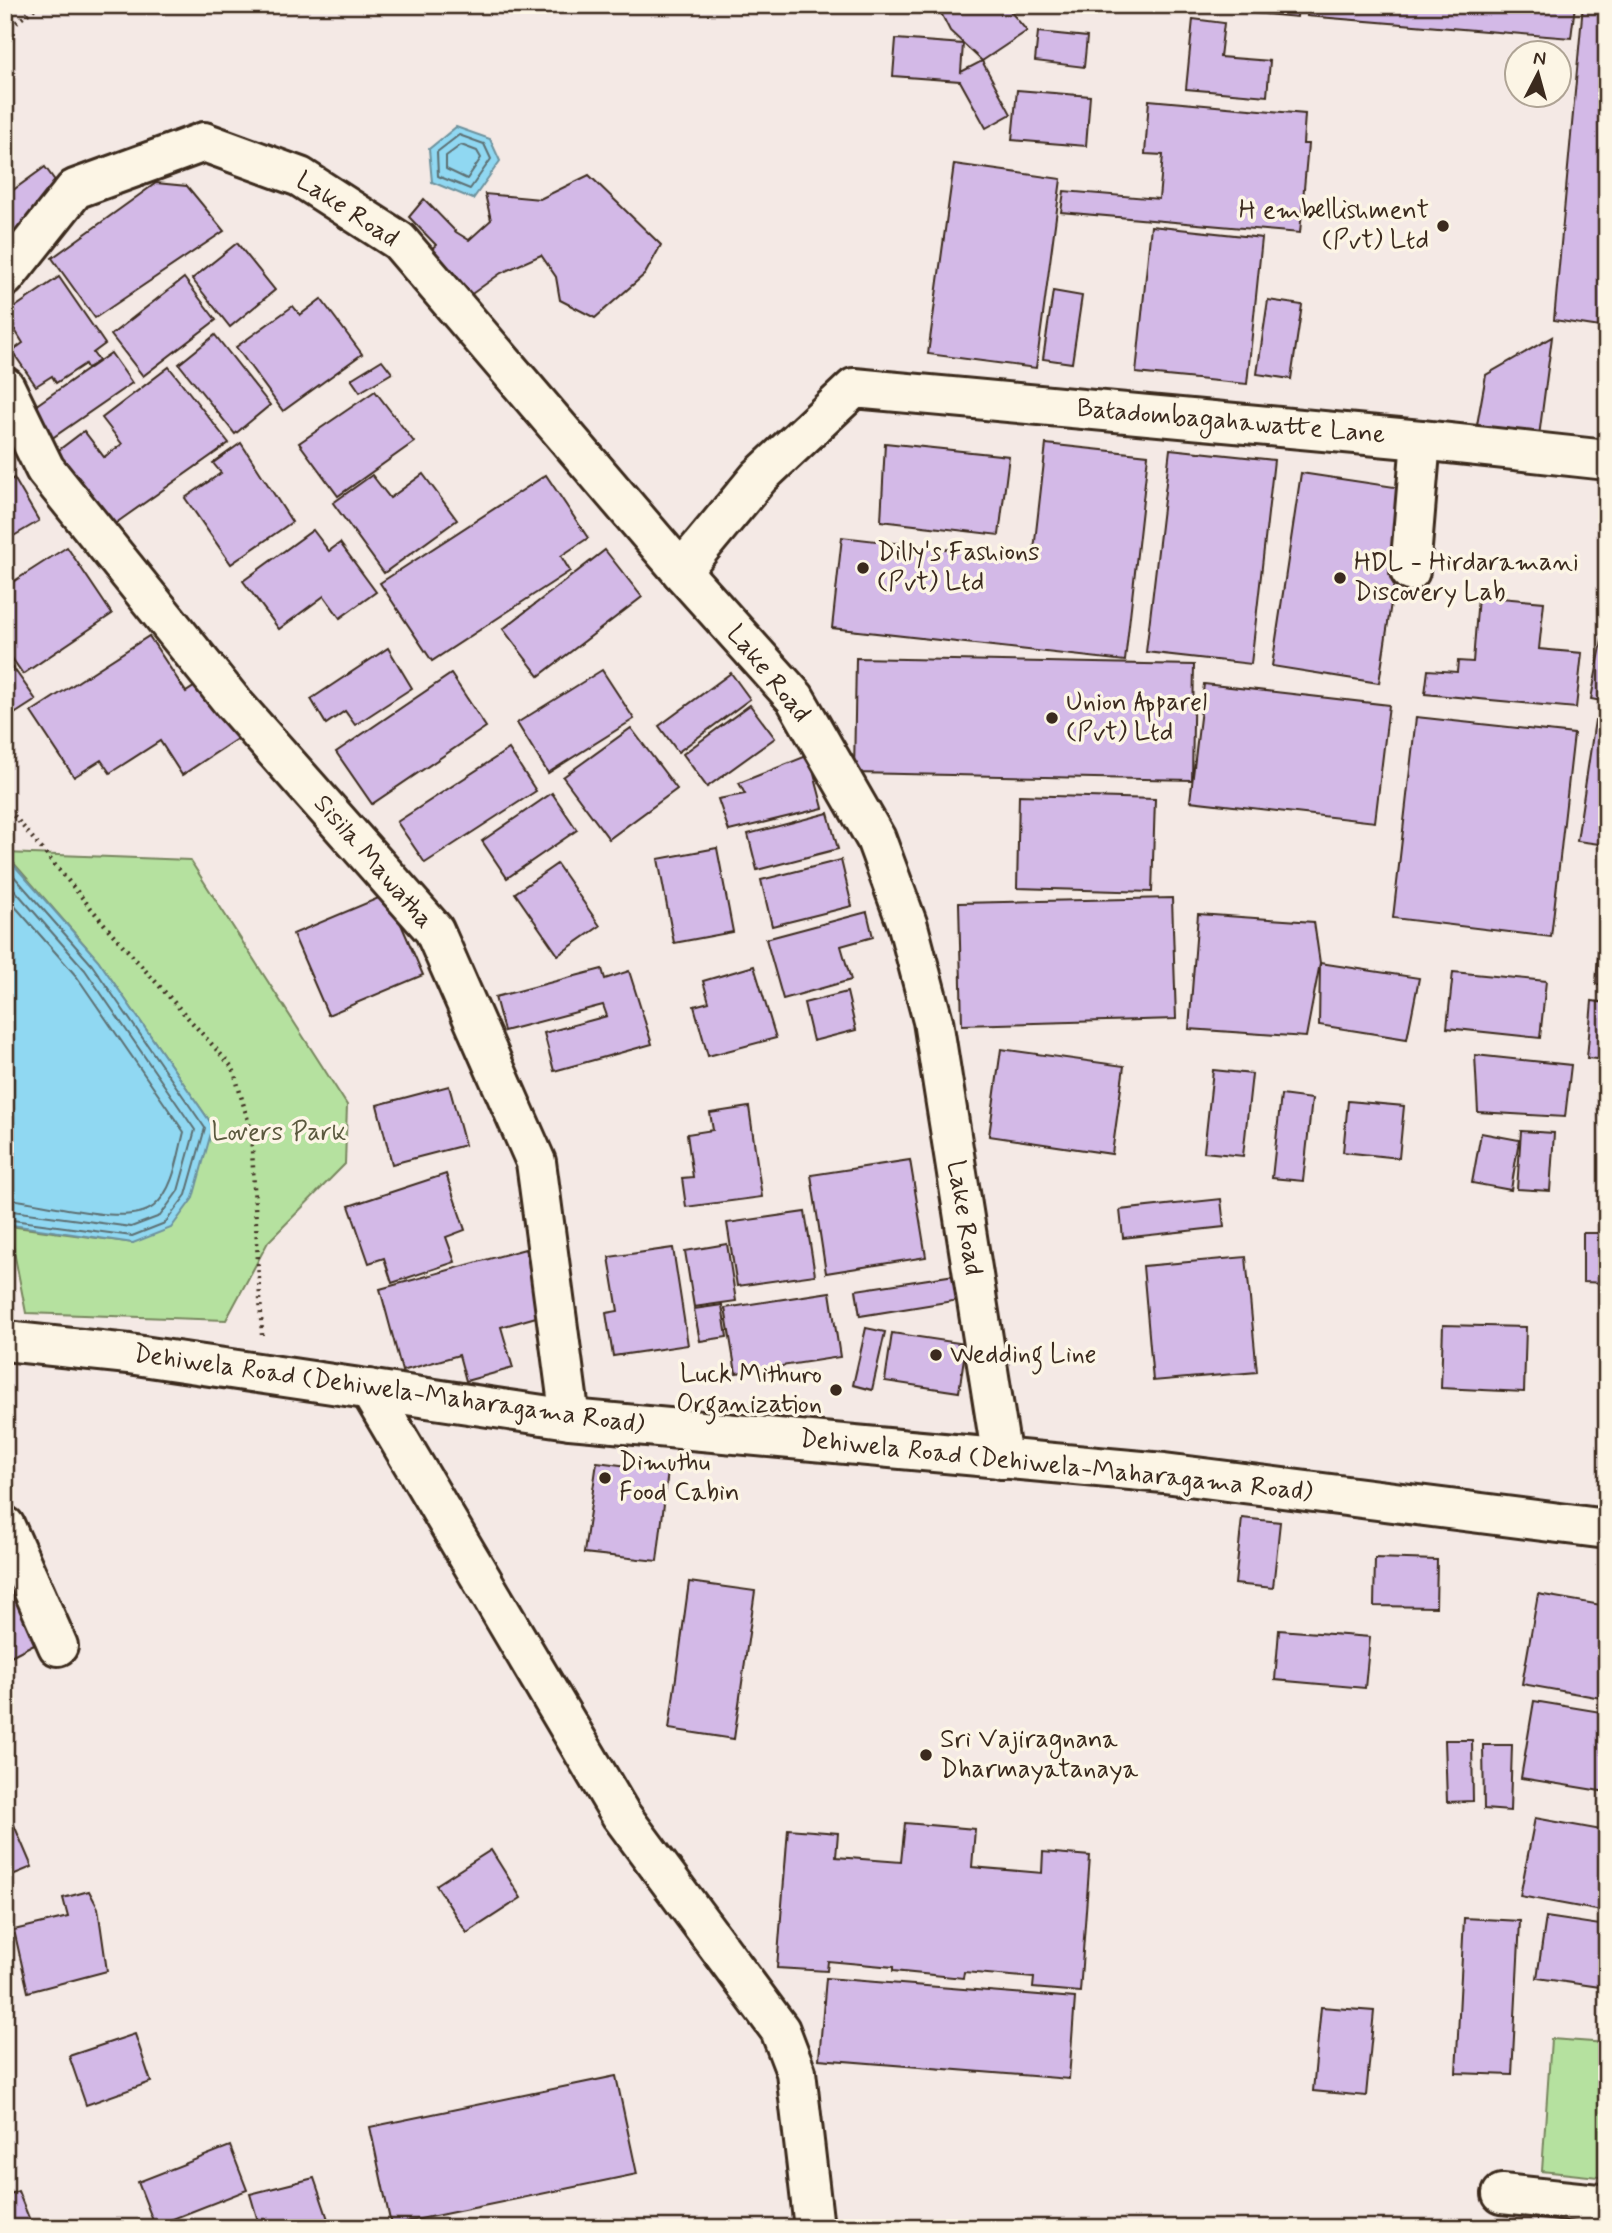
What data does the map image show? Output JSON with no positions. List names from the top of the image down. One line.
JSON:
{"streets":{"street":["Lake Road","Batadombagahawatte Lane","Sisila Mawatha","Dehiwela Road (Dehiwela-Maharagama Road)"]},"crossings":[["Lake Road","Batadombagahawatte Lane"],["Lake Road","Dehiwela Road (Dehiwela-Maharagama Road)"],["Sisila Mawatha","Dehiwela Road (Dehiwela-Maharagama Road)"]],"parks":["Lovers Park"],"places":["H embellishment (Pvt) Ltd","Dilly's Fashions (Pvt) Ltd","HDL - Hirdaramani Discovery Lab","Union Apparel (Pvt) Ltd","Wedding Line","Luck Mithuro Organization","Dimuthu Food Cabin","Sri Vajiragnana Dharmayatanaya"],"north":"top"}
